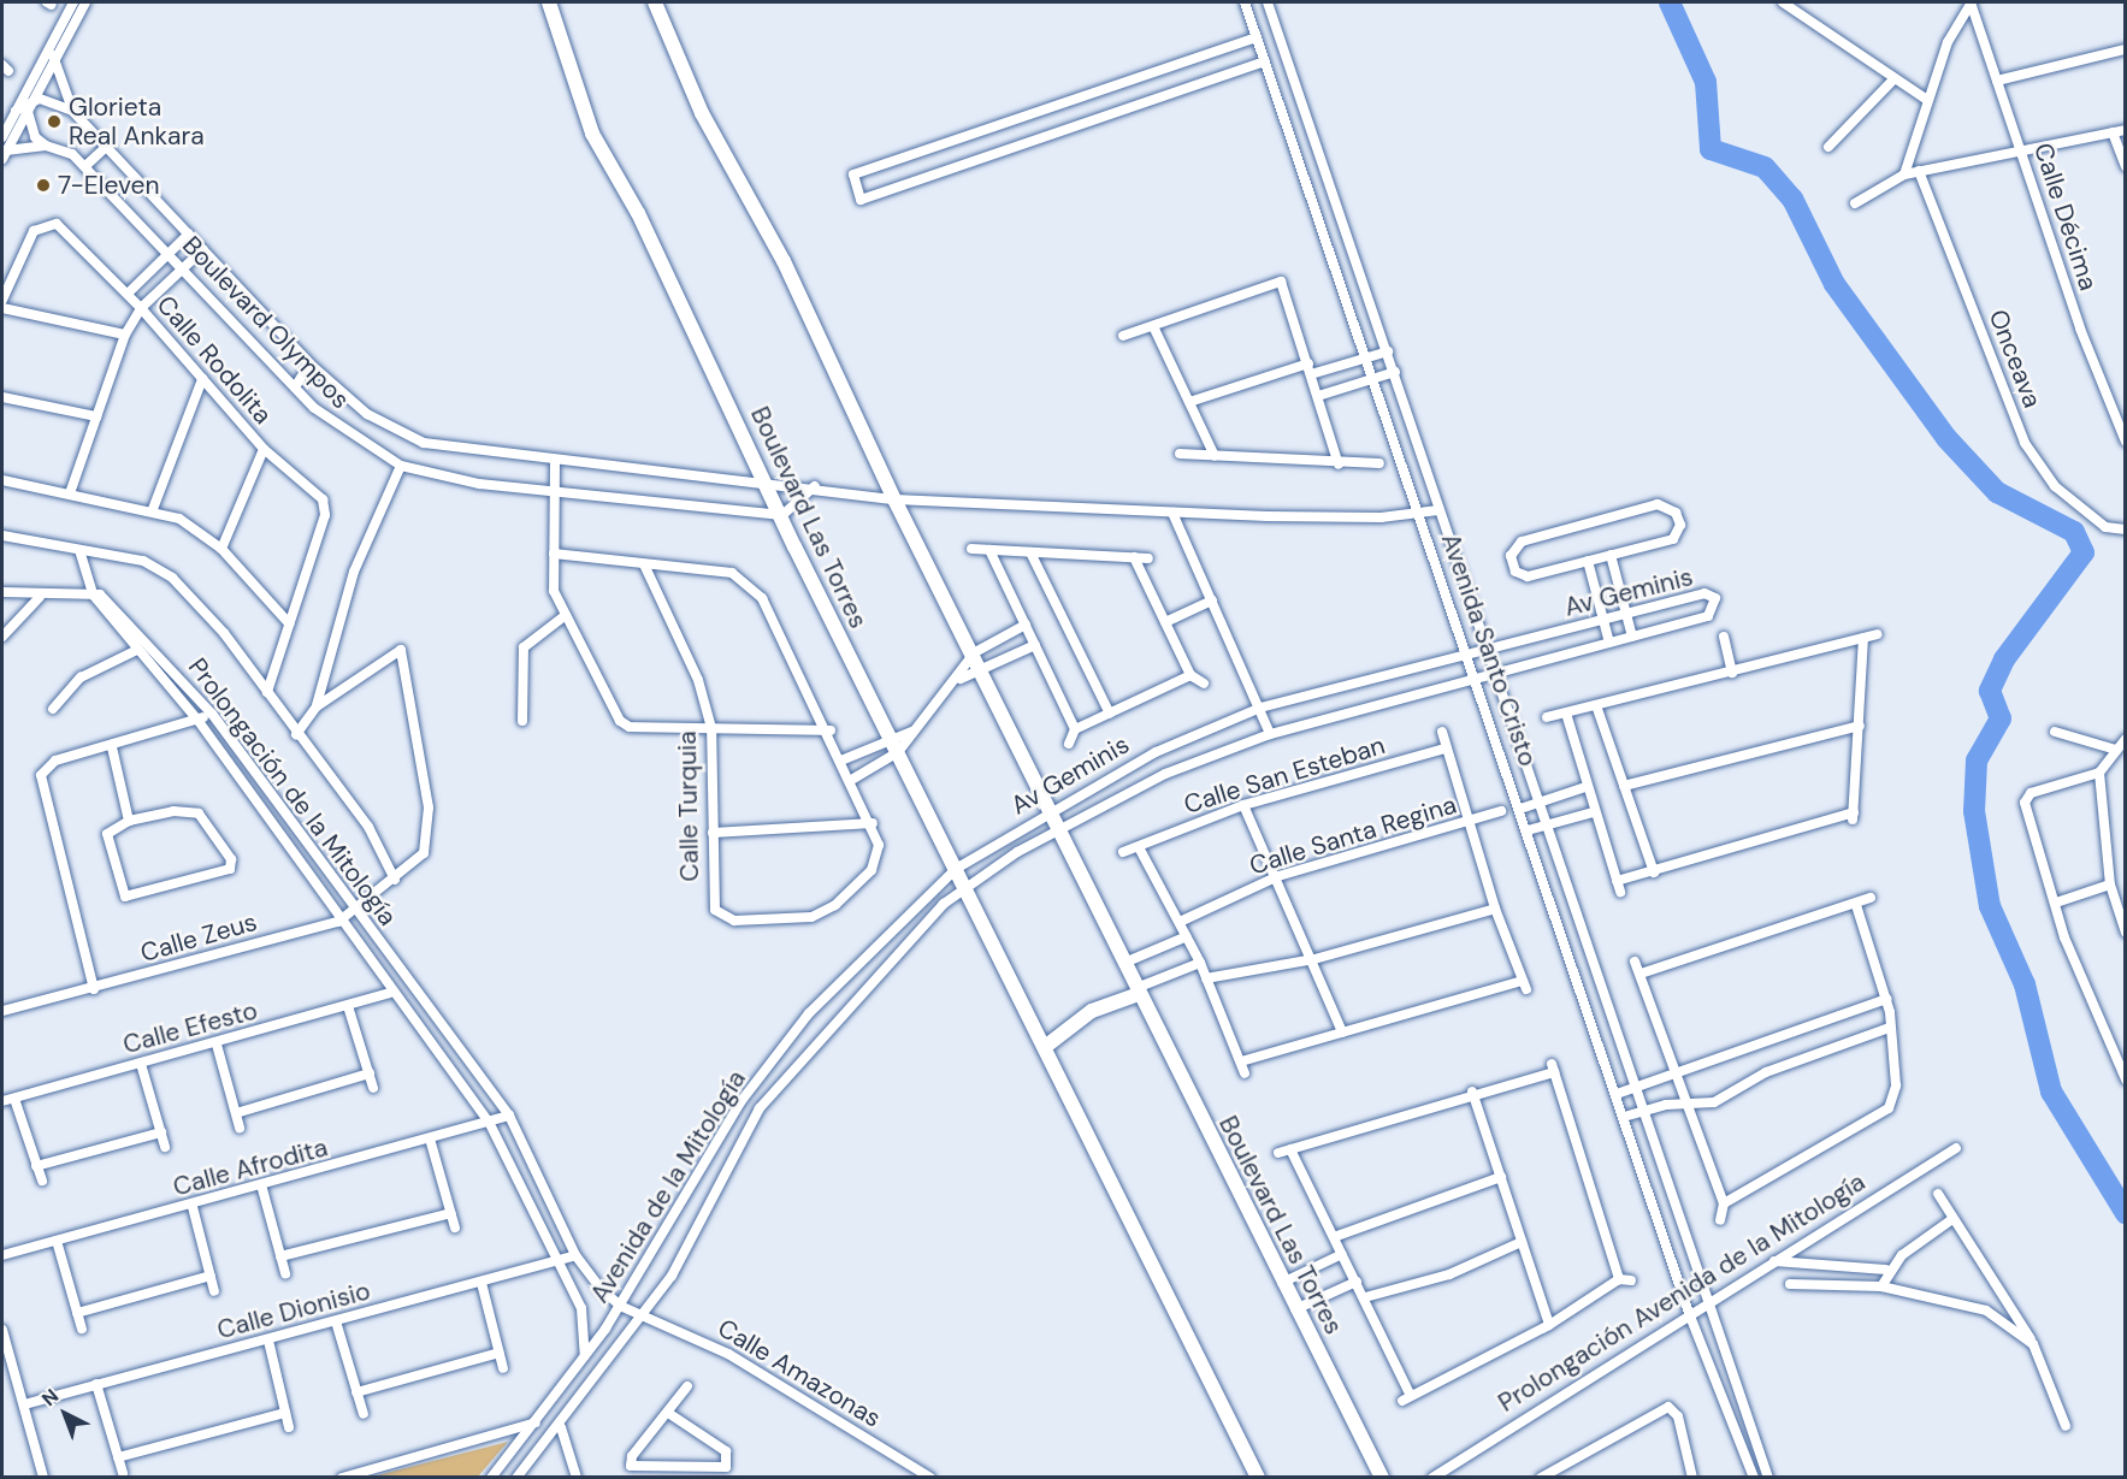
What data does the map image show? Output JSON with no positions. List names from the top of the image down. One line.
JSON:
{"streets":{"main road":["Boulevard Las Torres"],"street":["Calle Décima","Boulevard Olympos","Onceava","Calle Rodolita","Av Geminis","Avenida Santo Cristo","Calle San Esteban","Prolongación de la Mitología","Calle Turquia","Calle Santa Regina","Calle Zeus","Calle Efesto","Calle Afrodita","Avenida de la Mitología","Prolongación Avenida de la Mitología","Calle Dionisio","Calle Amazonas"]},"crossings":[["Boulevard Olympos","Boulevard Las Torres"],["Boulevard Olympos","Avenida Santo Cristo"],["Boulevard Las Torres","Av Geminis"],["Boulevard Las Torres","Avenida de la Mitología"],["Av Geminis","Avenida Santo Cristo"],["Av Geminis","Avenida de la Mitología"],["Avenida Santo Cristo","Prolongación Avenida de la Mitología"],["Prolongación de la Mitología","Calle Zeus"],["Prolongación de la Mitología","Calle Efesto"],["Prolongación de la Mitología","Calle Afrodita"],["Prolongación de la Mitología","Avenida de la Mitología"],["Prolongación de la Mitología","Calle Dionisio"],["Prolongación de la Mitología","Calle Amazonas"],["Avenida de la Mitología","Calle Amazonas"]],"places":["Glorieta Real Ankara","7-Eleven"],"north":"top left"}
